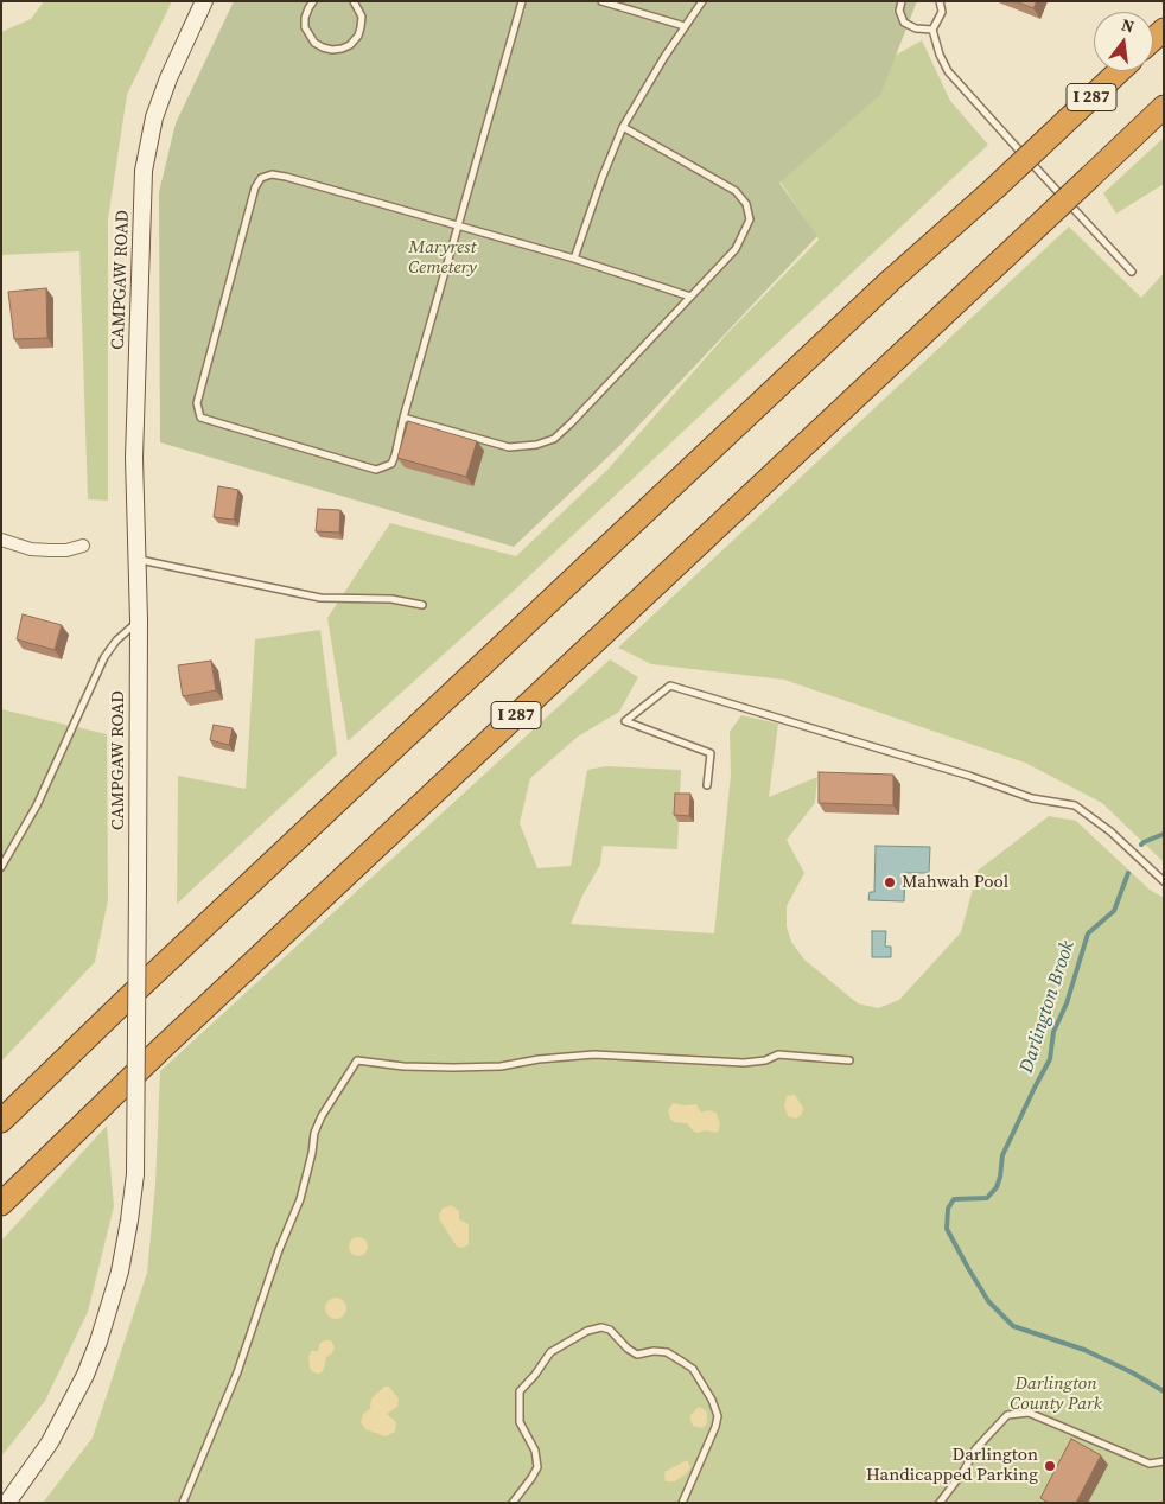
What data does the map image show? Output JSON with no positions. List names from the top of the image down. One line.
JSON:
{"streets":{"highway":["I 287"],"main road":["CAMPGAW ROAD"]},"water":["Darlington Brook"],"parks":["Maryrest Cemetery","Darlington County Park"],"places":["Mahwah Pool","Darlington Handicapped Parking"],"north":"top"}
